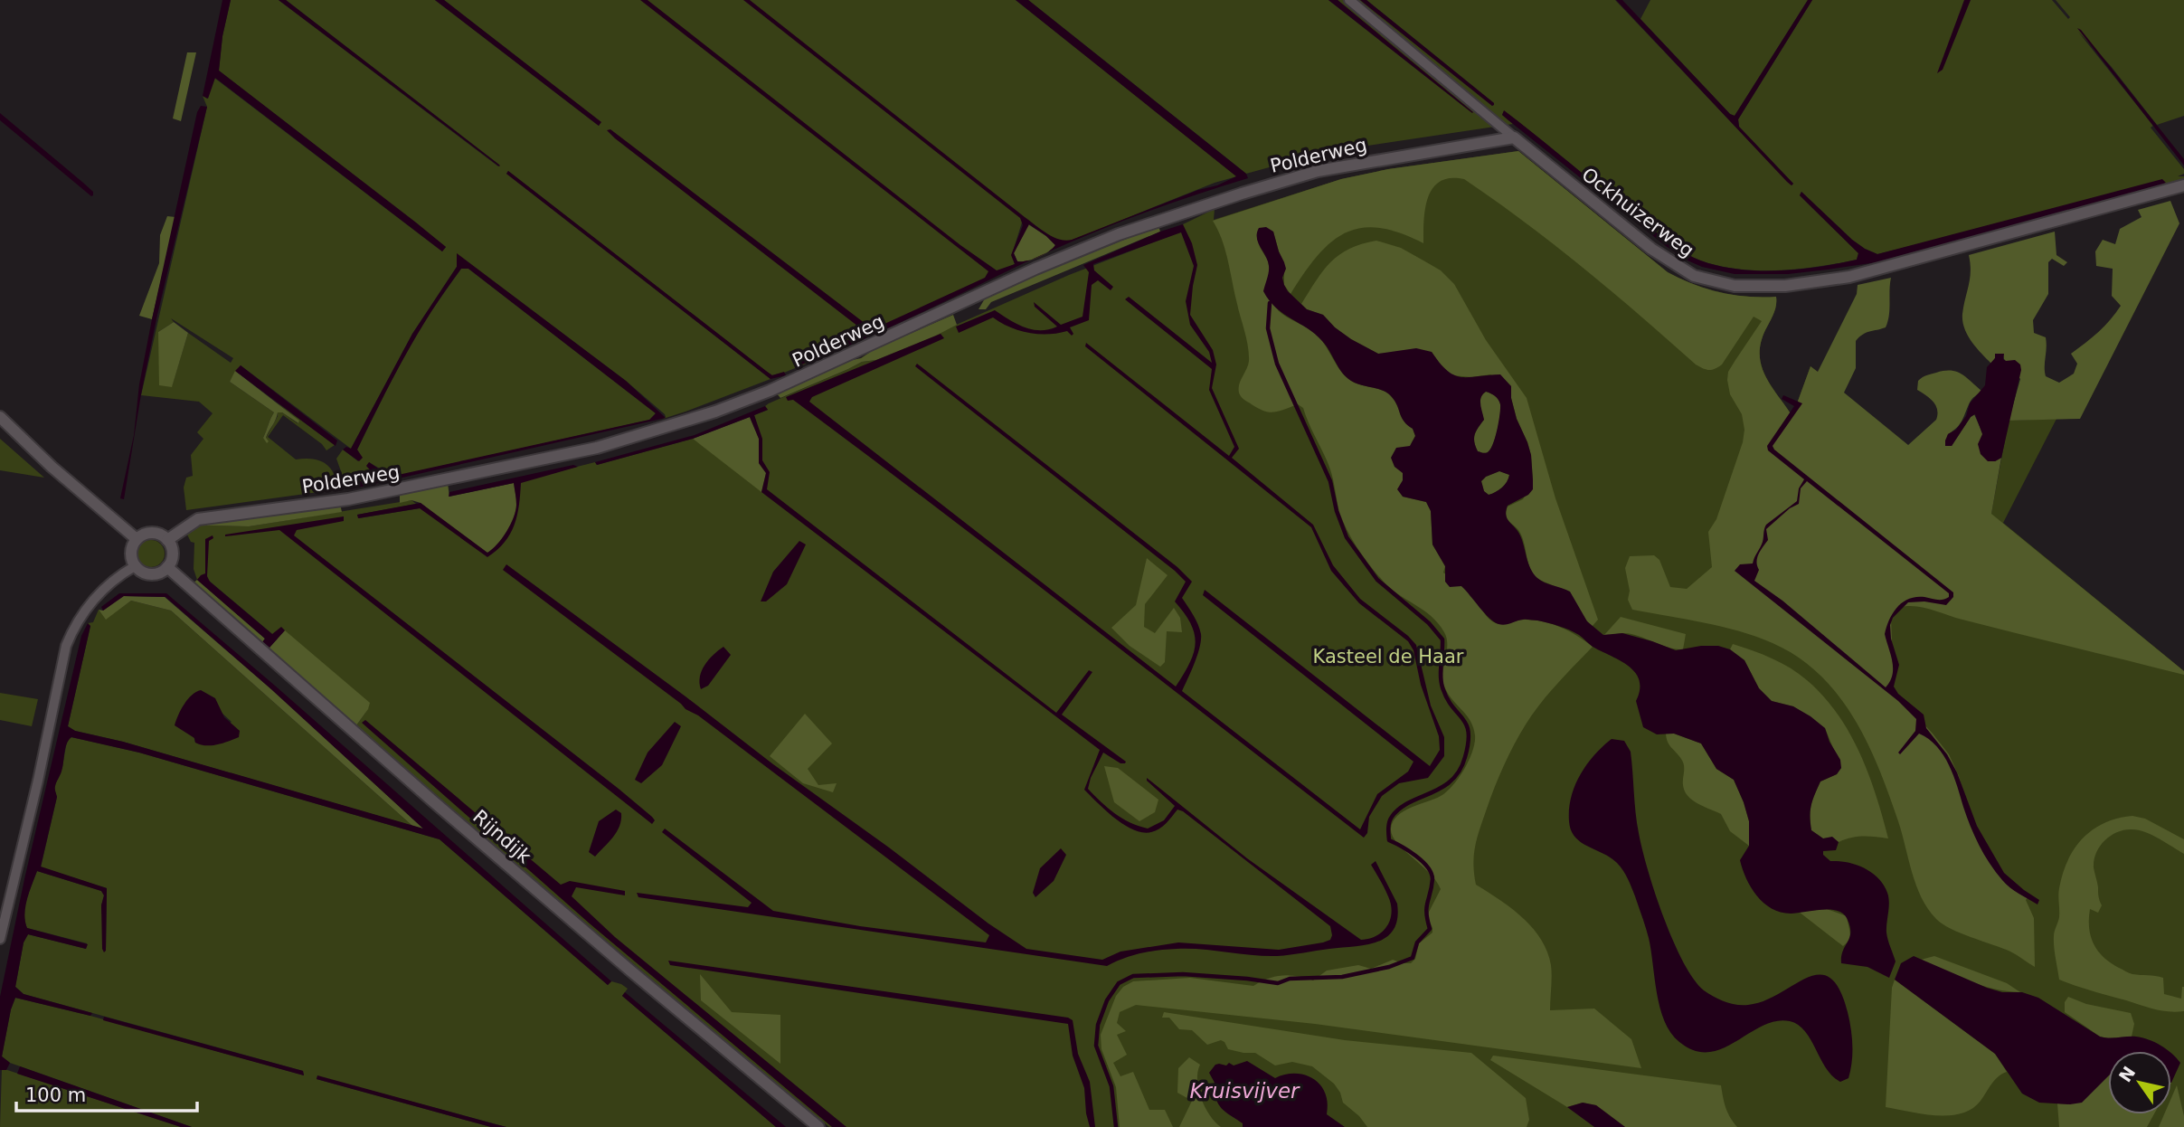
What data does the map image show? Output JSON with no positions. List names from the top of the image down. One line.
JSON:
{"streets":{"street":["Polderweg","Ockhuizerweg","Rijndijk"]},"crossings":[["Polderweg","Ockhuizerweg"],["Polderweg","Rijndijk"]],"water":["Kruisvijver"],"parks":["Kasteel de Haar"],"scale_bar":"100 m","north":"top left"}
